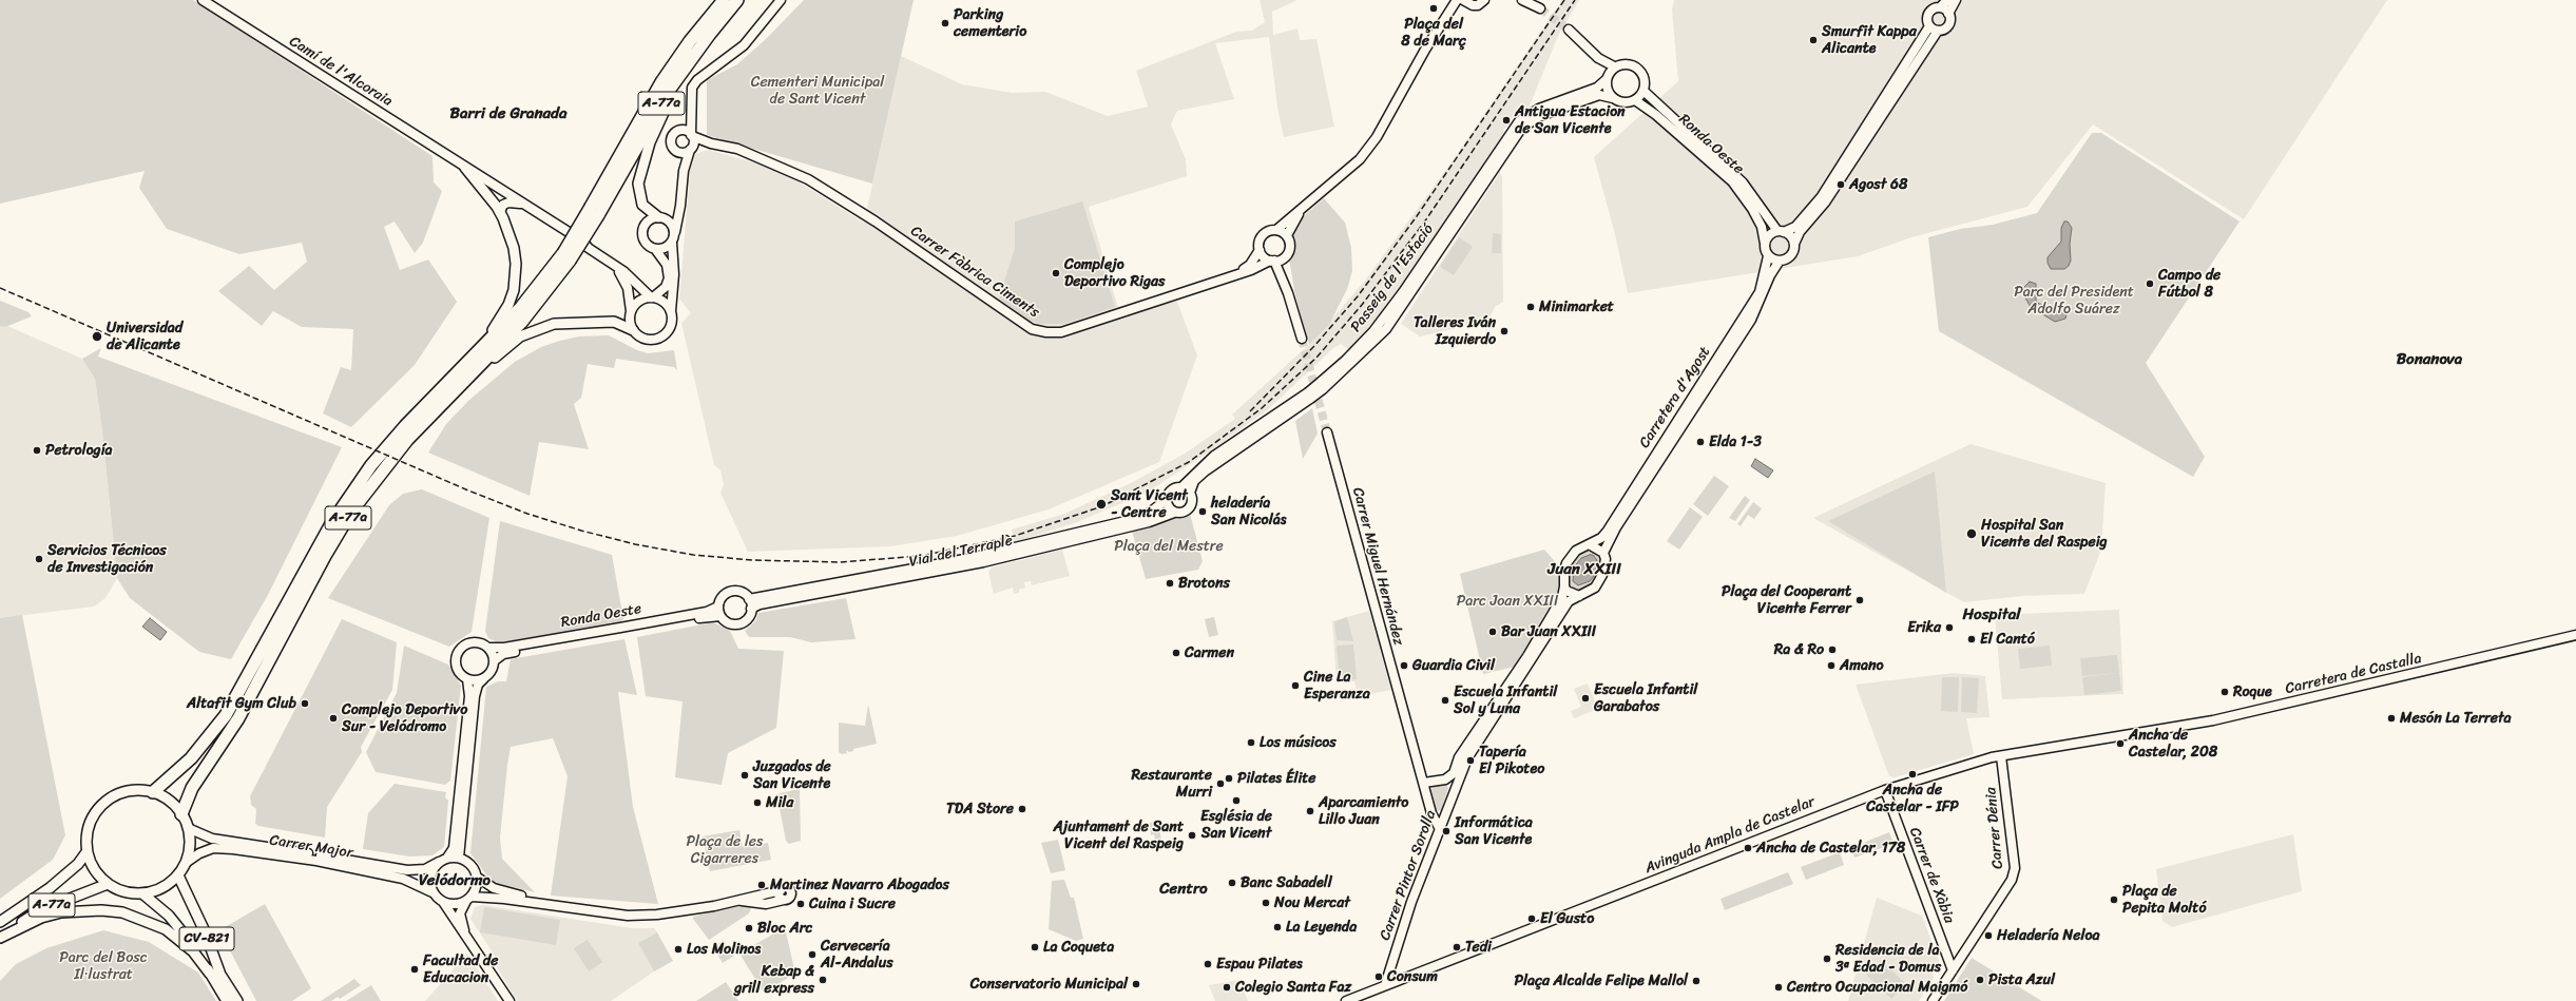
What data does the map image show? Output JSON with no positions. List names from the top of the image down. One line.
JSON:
{"streets":{"highway":["A-77a"],"main road":["Camí de l'Alcoraia","Ronda Oeste","Carrer Fàbrica Ciments","Passeig de l'Estació","Carretera d'Agost","Vial del Terraplè","Carrer Miguel Hernández","Carretera de Castalla","Carrer Dénia","Avinguda Ampla de Castelar","Carrer Major","Carrer Pintor Sorolla","Carrer de Xàbia","CV-821"]},"crossings":[["Camí de l'Alcoraia","A-77a"],["A-77a","Carrer Major"],["A-77a","CV-821"],["Ronda Oeste","Passeig de l'Estació"],["Ronda Oeste","Carretera d'Agost"],["Ronda Oeste","Vial del Terraplè"],["Passeig de l'Estació","Vial del Terraplè"],["Carretera d'Agost","Carrer Pintor Sorolla"],["Carrer Miguel Hernández","Carrer Pintor Sorolla"],["Carretera de Castalla","Avinguda Ampla de Castelar"],["Carrer Dénia","Avinguda Ampla de Castelar"],["Carrer Dénia","Carrer de Xàbia"],["Avinguda Ampla de Castelar","Carrer Pintor Sorolla"],["Avinguda Ampla de Castelar","Carrer de Xàbia"],["Carrer Major","CV-821"]],"districts":["Barri de Granada","Bonanova","Juan XXIII","Hospital","Velódormo","Centro"],"parks":["Cementeri Municipal de Sant Vicent","Parc del President Adolfo Suárez","Plaça del Mestre","Parc Joan XXIII","Plaça de les Cigarreres","Parc del Bosc Il·lustrat"],"places":["Plaça del 8 de Març","Parking cementerio","Smurfit Kappa Alicante","Antigua Estacion de San Vicente","Agost 68","Complejo Deportivo Rigas","Campo de Fútbol 8","Minimarket","Talleres Iván Izquierdo","Universidad de Alicante","Elda 1-3","Petrología","Sant Vicent - Centre","heladería San Nicolás","Hospital San Vicente del Raspeig","Servicios Técnicos de Investigación","Brotons","Plaça del Cooperant Vicente Ferrer","Erika","Bar Juan XXIII","El Cantó","Ra & Ro","Carmen","Guardia Civil","Amano","Cine La Esperanza","Roque","Escuela Infantil Garabatos","Escuela Infantil Sol y Luna","Altafit Gym Club","Complejo Deportivo Sur - Velódromo","Mesón La Terreta","Los músicos","Ancha de Castelar, 208","Tapería El Pikoteo","Ancha de Castelar - IFP","Juzgados de San Vicente","Pilates Élite","Restaurante Murri","Església de San Vicent","Mila","TDA Store","Aparcamiento Lillo Juan","Informática San Vicente","Ajuntament de Sant Vicent del Raspeig","Ancha de Castelar, 178","Banc Sabadell","Martinez Navarro Abogados","Plaça de Pepita Moltó","Nou Mercat","Cuina i Sucre","El Gusto","La Leyenda","Bloc Arc","Heladería Neloa","La Coqueta","Tedi","Los Molinos","Cervecería Al-Andalus","Residencia de la 3ª Edad - Domus","Espau Pilates","Facultad de Educacion","Consum","Kebap & grill express","Pista Azul","Plaça Alcalde Felipe Mallol","Conservatorio Municipal","Colegio Santa Faz","Centro Ocupacional Maigmó"]}
